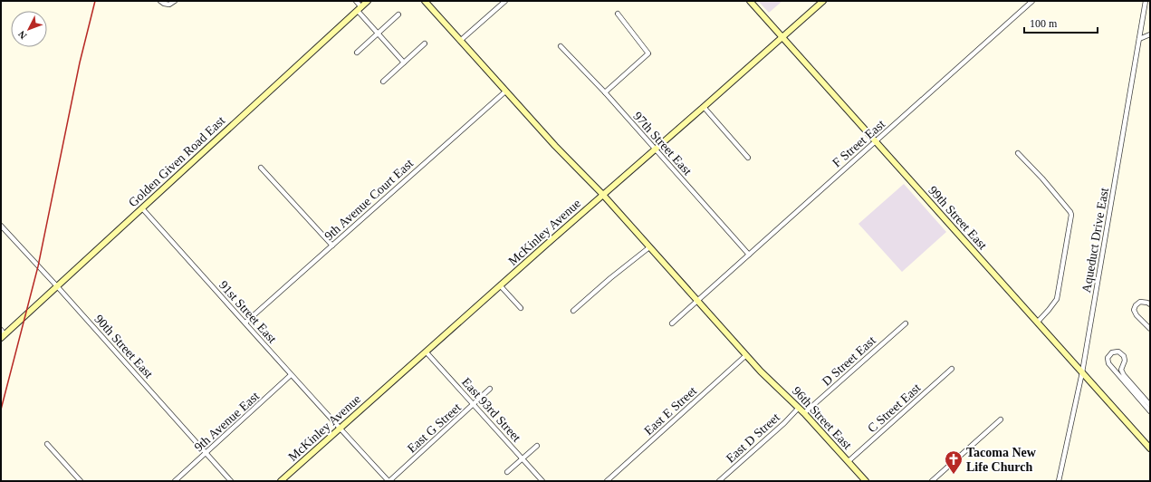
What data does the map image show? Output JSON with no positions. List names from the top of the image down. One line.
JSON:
{"streets":{"street":["97th Street East","F Street East","Golden Given Road East","9th Avenue Court East","99th Street East","McKinley Avenue","Aqueduct Drive East","91st Street East","90th Street East","D Street East","C Street East","East 93rd Street","East E Street","96th Street East","9th Avenue East","East G Street","East D Street"]},"crossings":[["97th Street East","F Street East"],["97th Street East","McKinley Avenue"],["F Street East","99th Street East"],["F Street East","96th Street East"],["Golden Given Road East","91st Street East"],["Golden Given Road East","90th Street East"],["9th Avenue Court East","91st Street East"],["9th Avenue Court East","96th Street East"],["99th Street East","McKinley Avenue"],["99th Street East","Aqueduct Drive East"],["McKinley Avenue","91st Street East"],["McKinley Avenue","East 93rd Street"],["McKinley Avenue","96th Street East"],["91st Street East","9th Avenue East"],["91st Street East","East G Street"],["90th Street East","9th Avenue East"],["D Street East","96th Street East"],["C Street East","96th Street East"],["East 93rd Street","East G Street"],["East E Street","96th Street East"],["96th Street East","East D Street"]],"places":{"church":["Tacoma New Life Church"]},"scale_bar":"100 m","north":"bottom left"}
